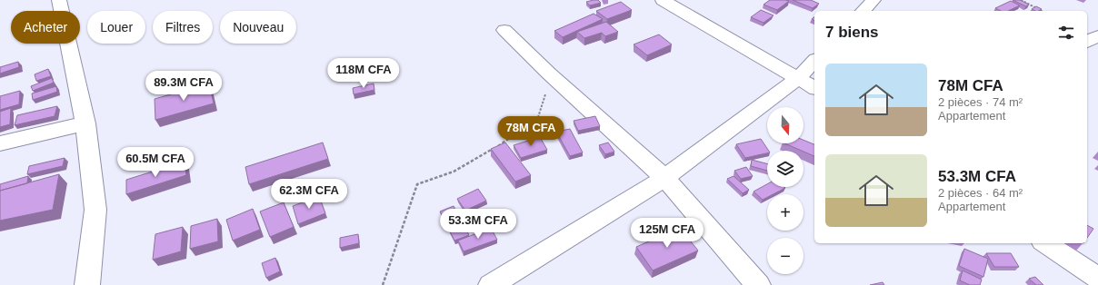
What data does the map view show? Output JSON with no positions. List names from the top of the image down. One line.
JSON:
{"north":"bottom","page":{"chip":["Acheter","Louer","Filtres","Nouveau"],"heading":"7 biens","list":[{"name":"78M CFA","note":"2 pièces · 74 m² · Appartement"},{"name":"53.3M CFA","note":"2 pièces · 64 m² · Appartement"}],"price":["118M CFA","89.3M CFA","78M CFA","60.5M CFA","62.3M CFA","53.3M CFA","125M CFA"],"map_buttons":["+","−"]}}
